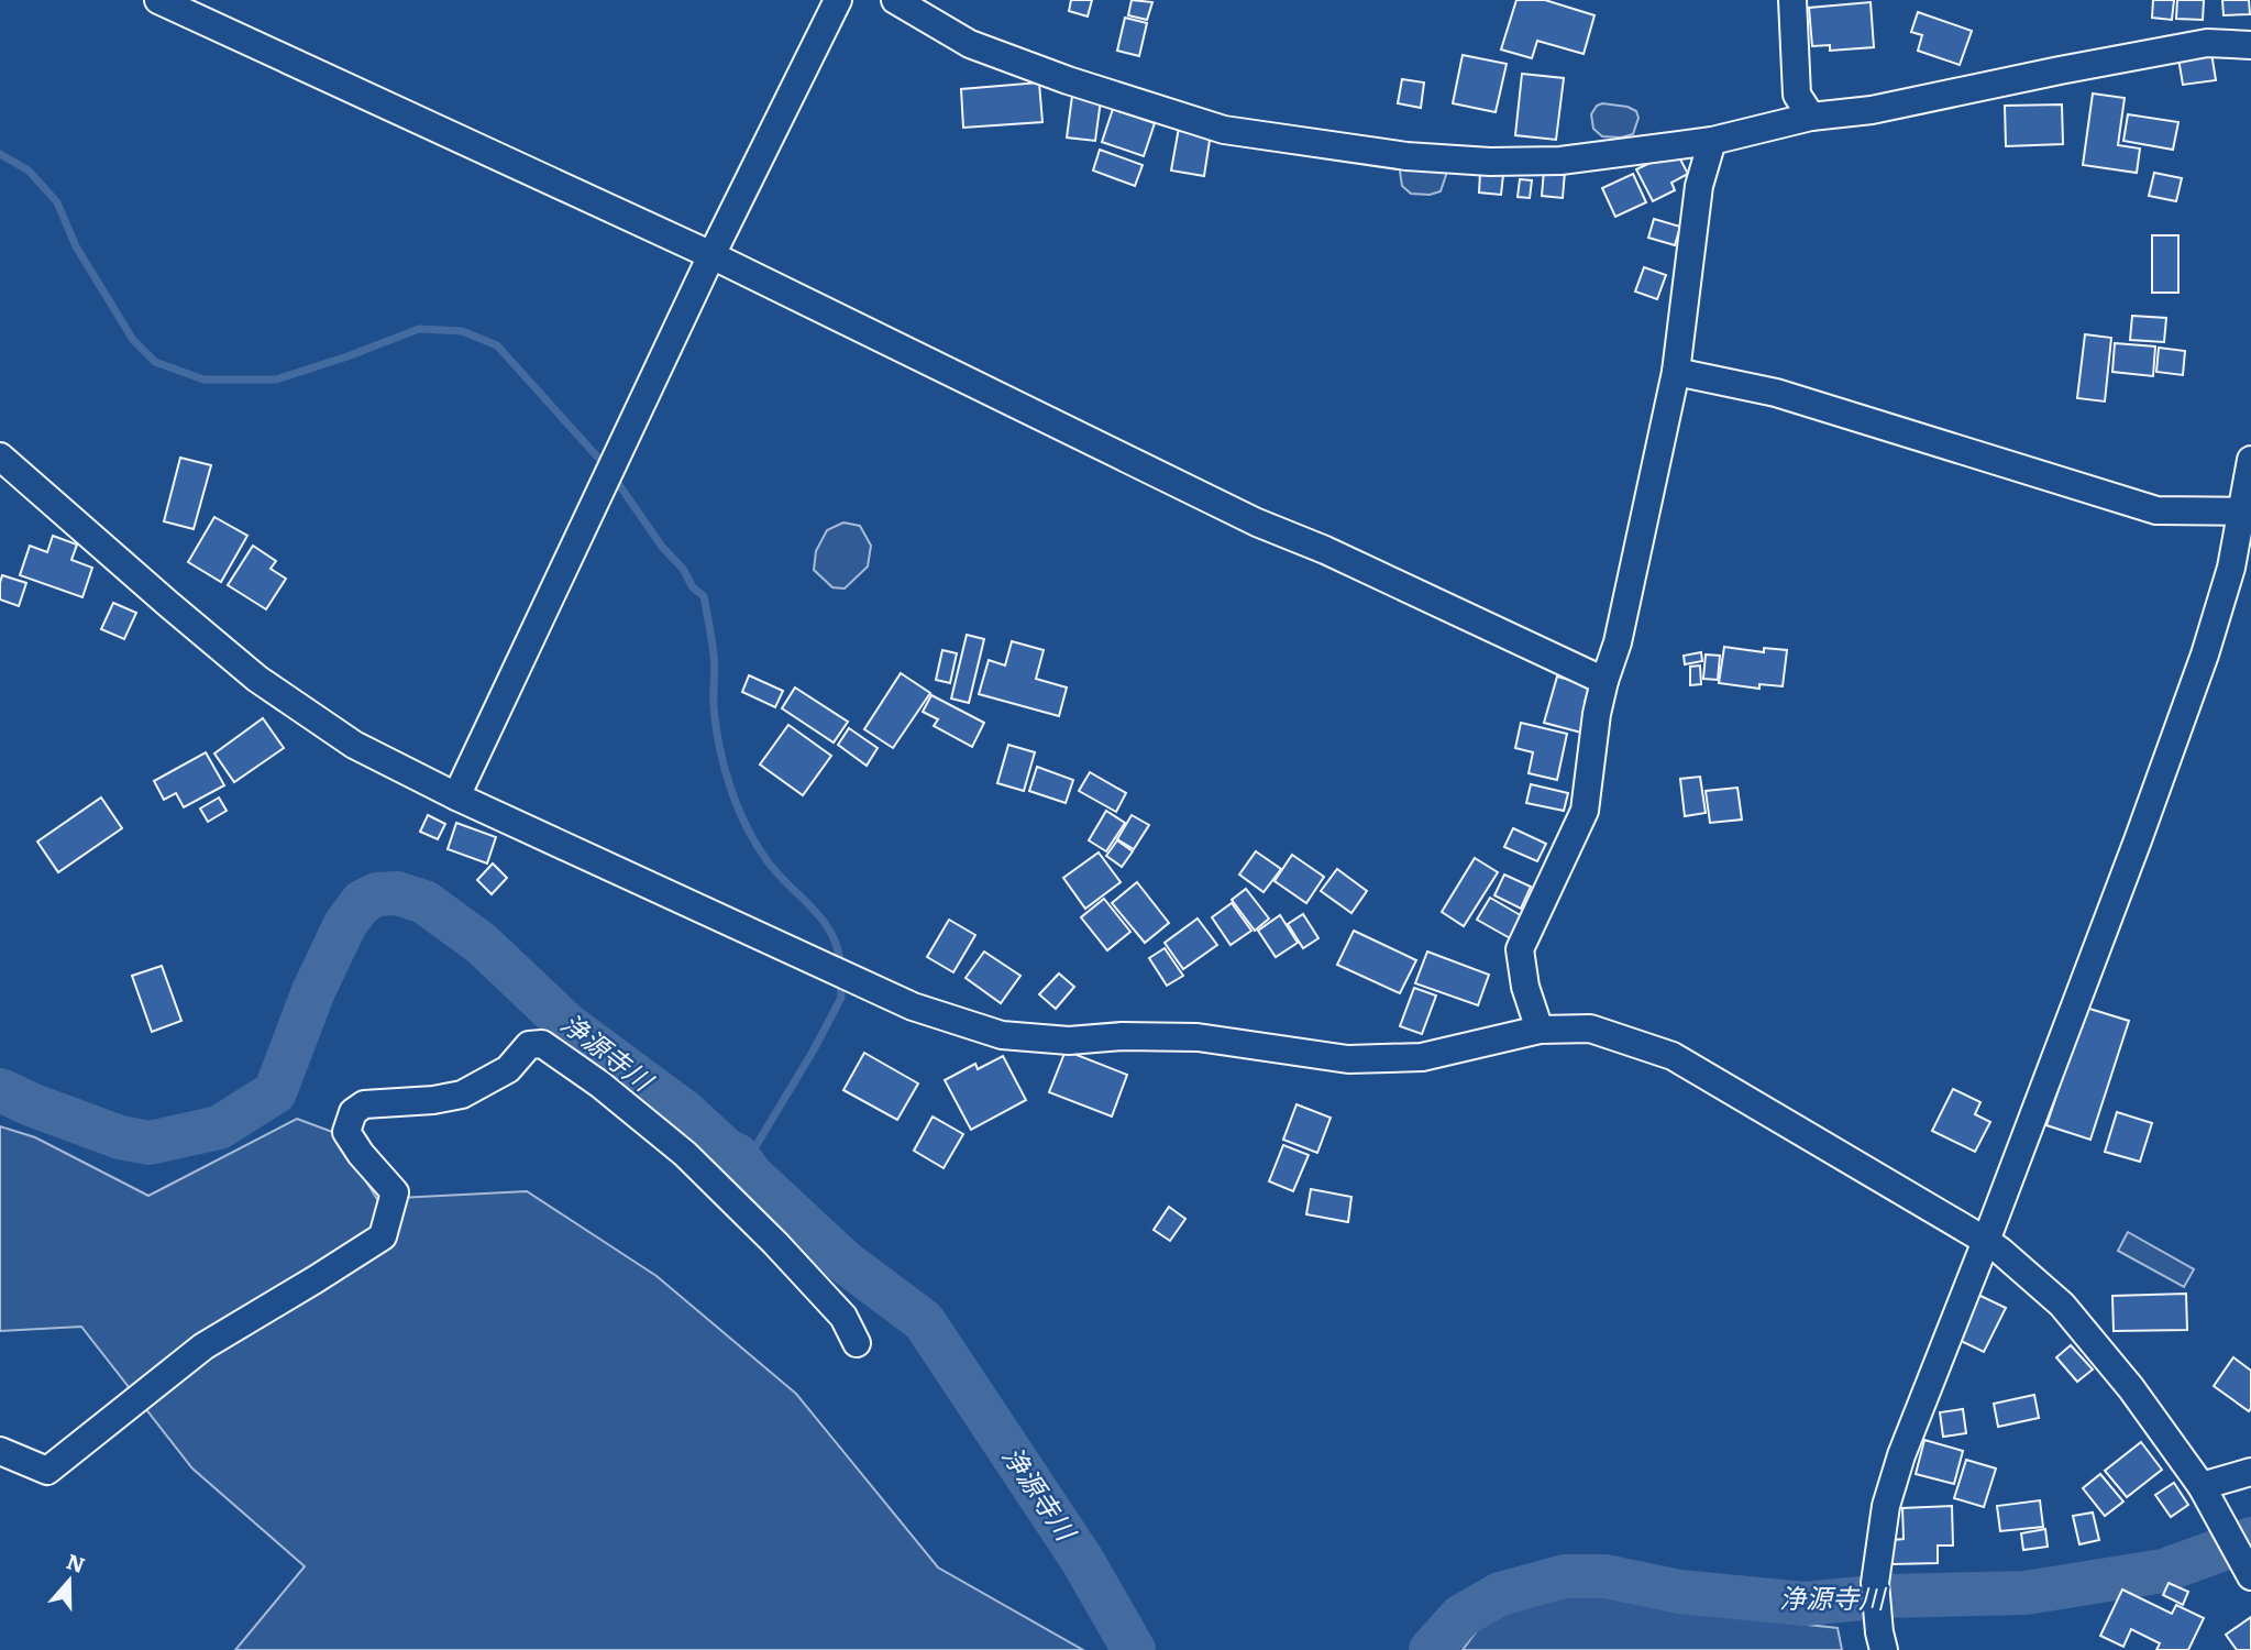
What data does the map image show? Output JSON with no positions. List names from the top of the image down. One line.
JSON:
{"water":["浄源寺川"],"north":"top"}
